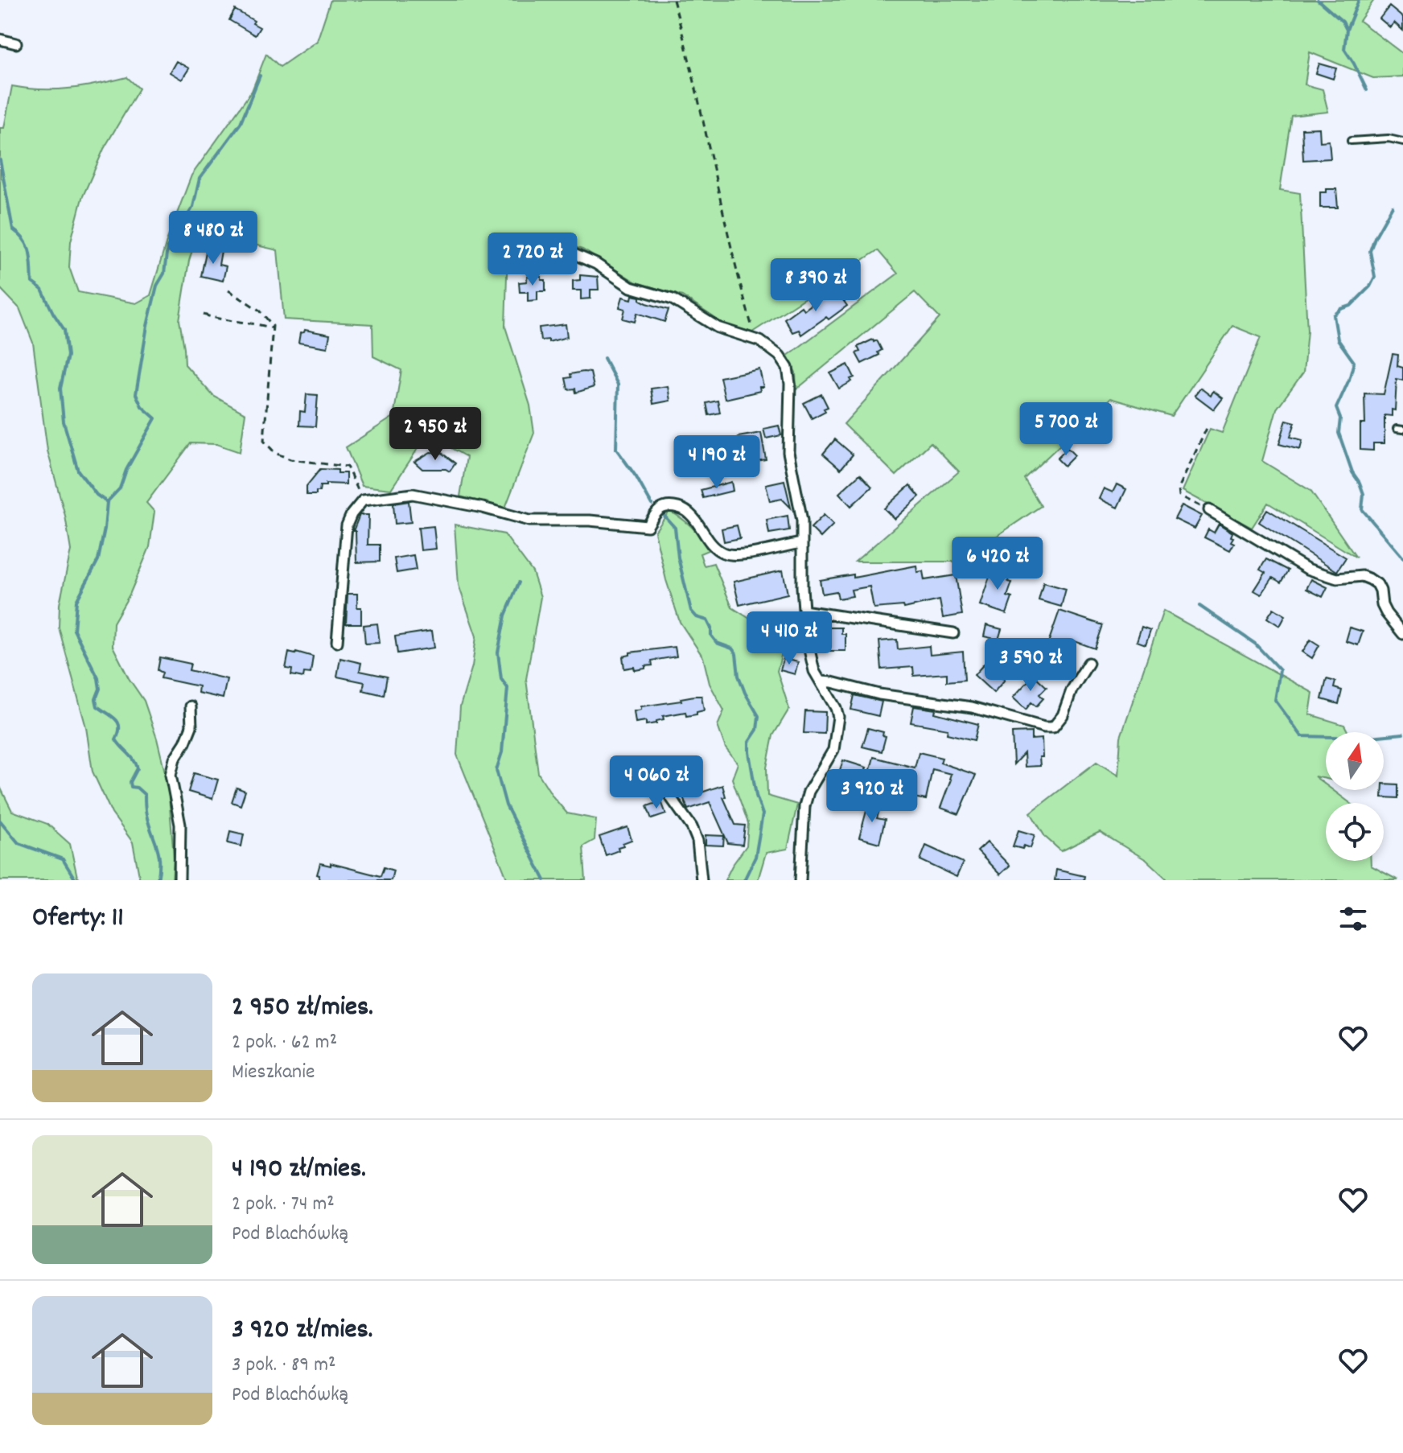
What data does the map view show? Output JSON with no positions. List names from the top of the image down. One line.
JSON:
{"north":"top","page":{"price":["8 480 zł","2 720 zł","8 390 zł","5 700 zł","2 950 zł","4 190 zł","6 420 zł","4 410 zł","3 590 zł","4 060 zł","3 920 zł"],"heading":"Oferty: 11","list":[{"name":"2 950 zł/mies.","note":"2 pok. · 62 m² · Mieszkanie"},{"name":"4 190 zł/mies.","note":"2 pok. · 74 m² · Pod Blachówką"},{"name":"3 920 zł/mies.","note":"3 pok. · 89 m² · Pod Blachówką"}]}}
